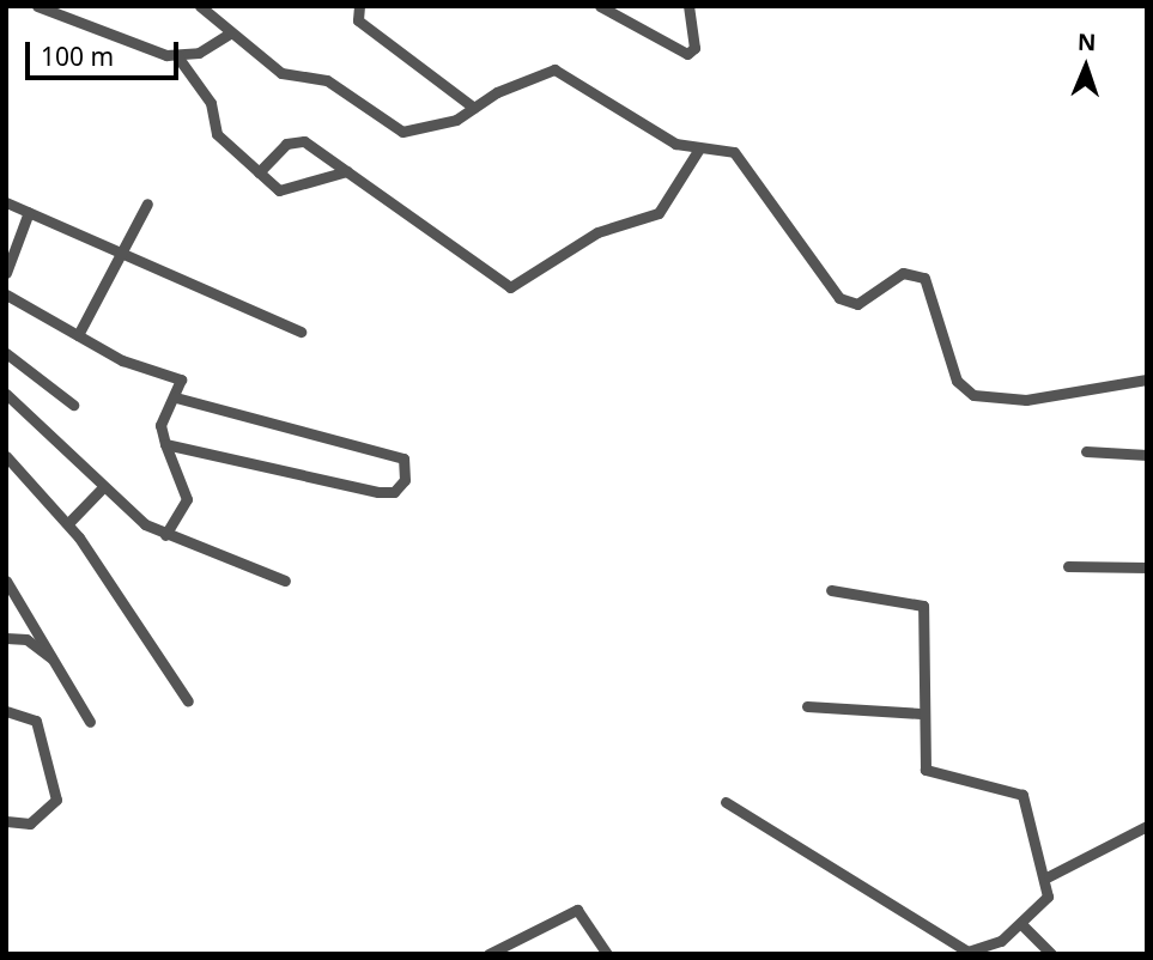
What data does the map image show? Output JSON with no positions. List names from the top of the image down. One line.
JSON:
{"scale_bar":"100 m","north":"top"}
